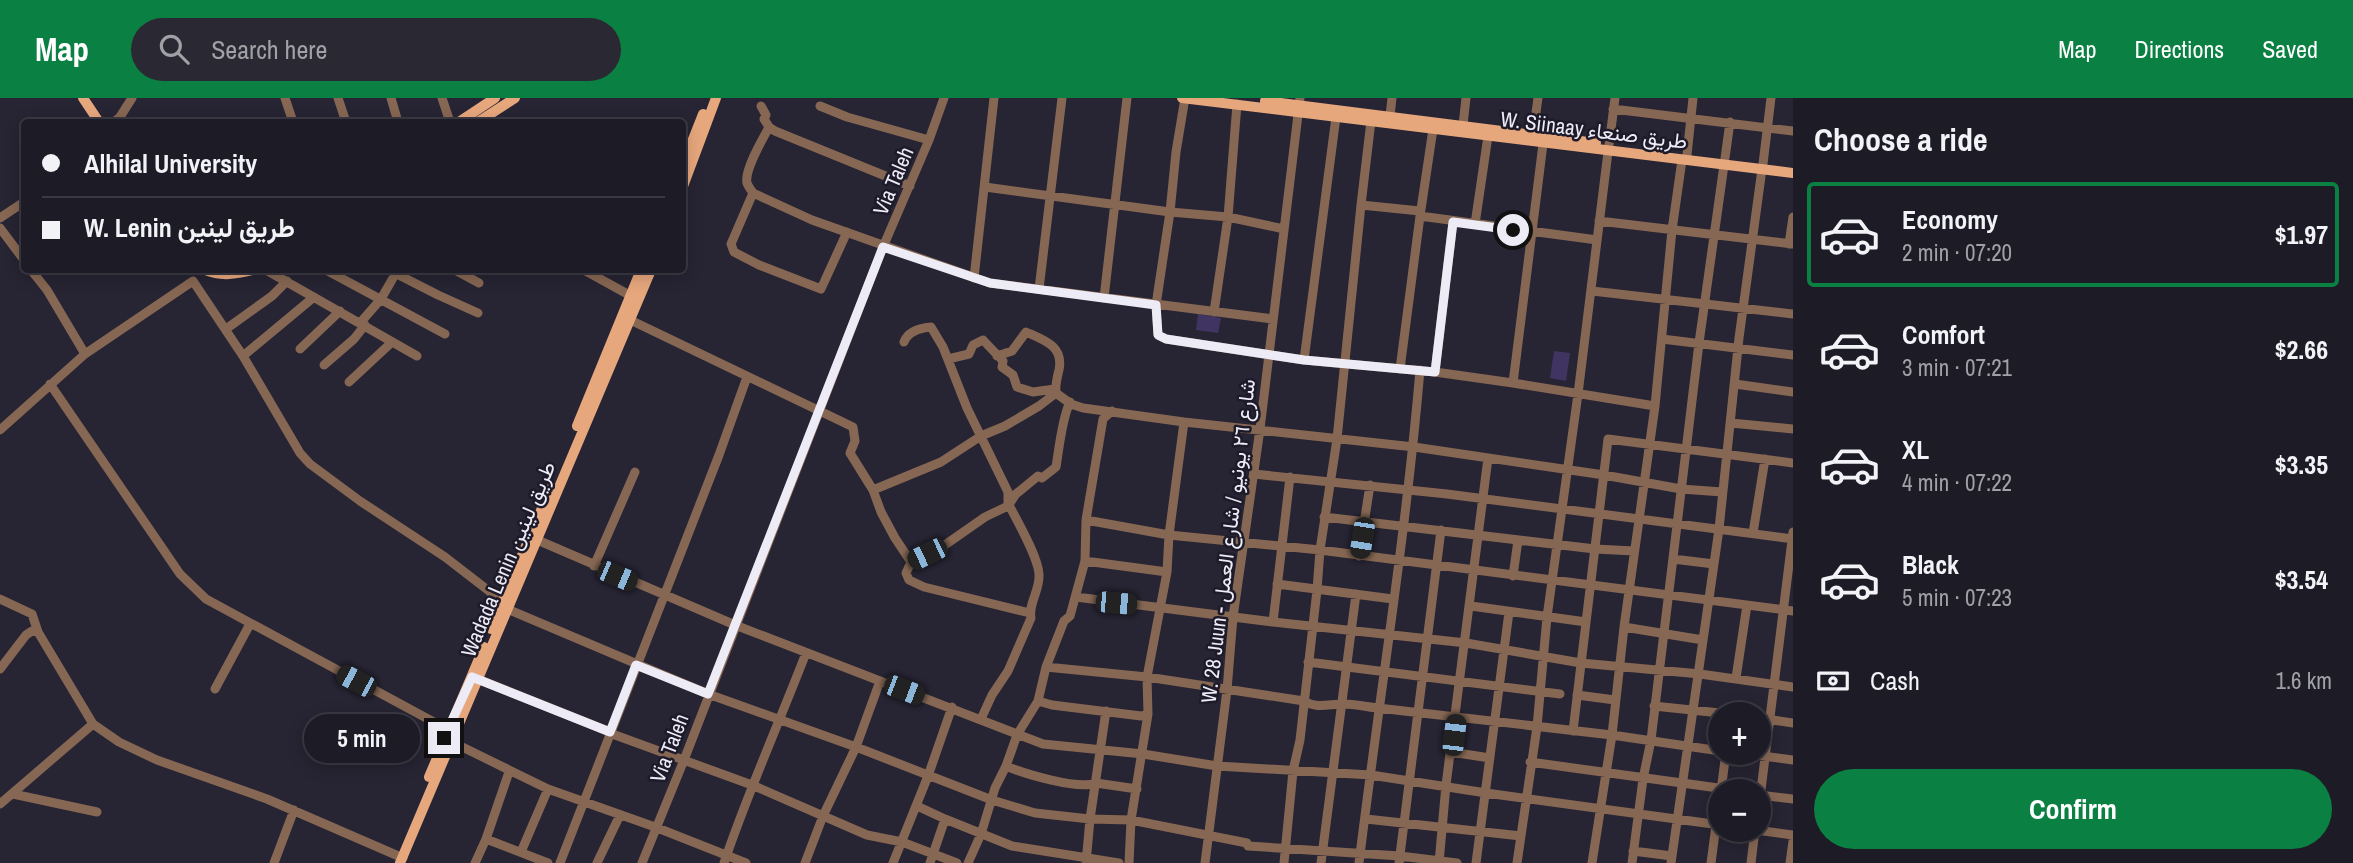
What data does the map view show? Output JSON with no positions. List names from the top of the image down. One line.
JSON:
{"streets":{"main road":["W. Siinaay طريق صنعاء","Wadada Lenin طريق لينين"],"street":["Via Taleh","W. 28 Juun - شارع ٢٦ يونيو / شارع العمل"]},"crossings":[["W. Siinaay طريق صنعاء","W. 28 Juun - شارع ٢٦ يونيو / شارع العمل"]],"page":{"header":"Map","search":"Search here","nav":["Map","Directions","Saved"],"heading":"Choose a ride","banner":["Alhilal University","W. Lenin طريق لينين"],"list":[{"name":"Economy","note":"2 min · 07:20","value":"$1.97"},{"name":"Comfort","note":"3 min · 07:21","value":"$2.66"},{"name":"XL","note":"4 min · 07:22","value":"$3.35"},{"name":"Black","note":"5 min · 07:23","value":"$3.54"}],"pay":["Cash","1.6 km"],"map_buttons":["+","−"],"bubble":"5 min","buttons":"Confirm"}}
